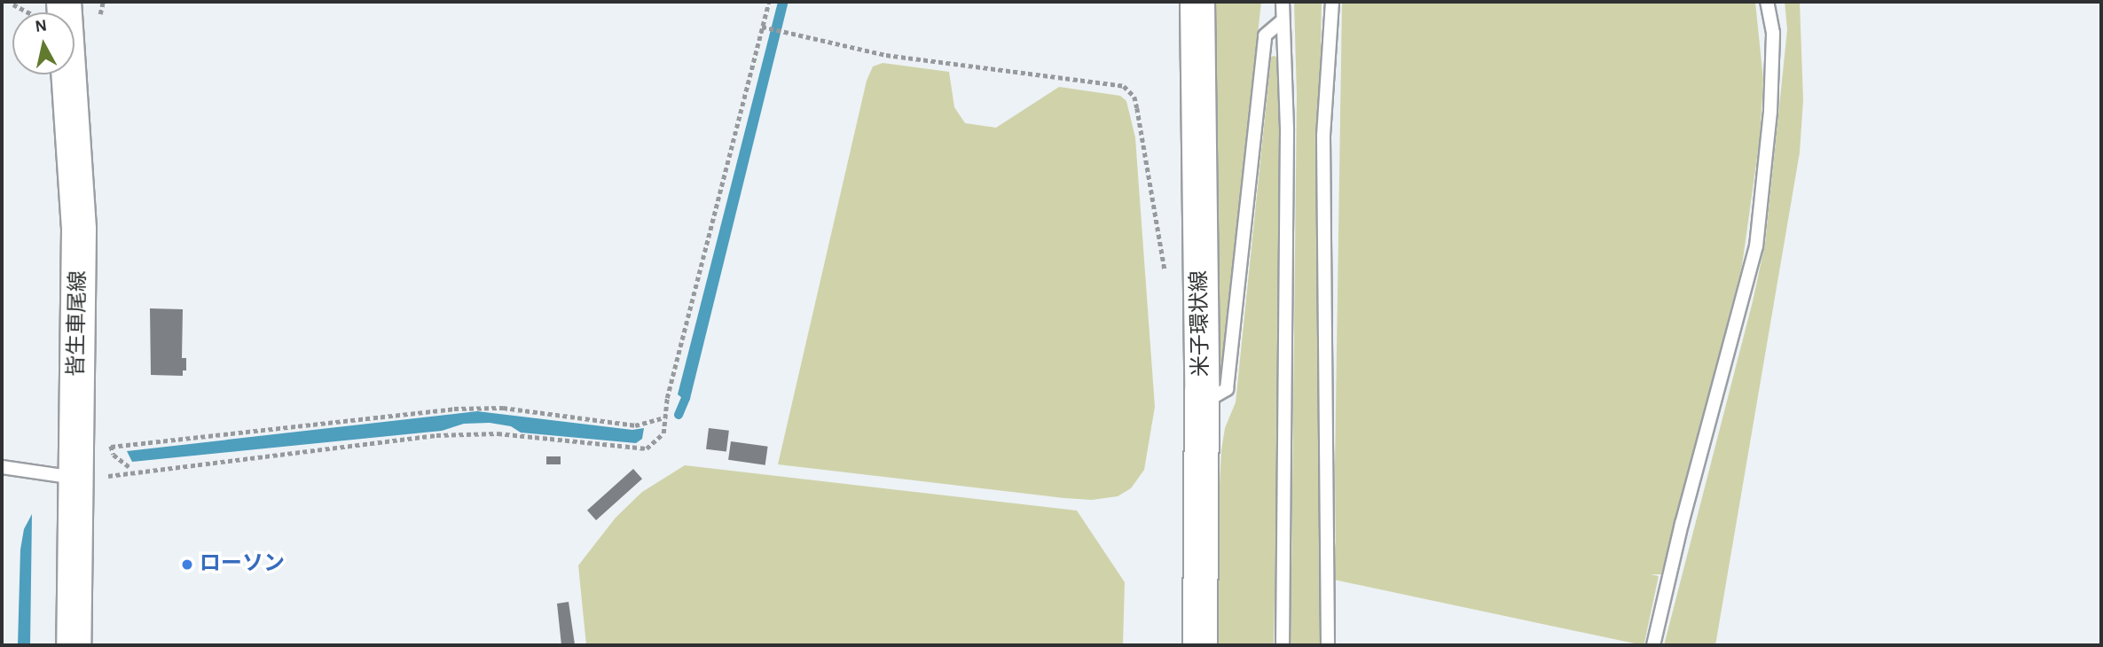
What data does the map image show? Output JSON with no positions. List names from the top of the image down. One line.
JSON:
{"streets":{"main road":["皆生車尾線","米子環状線"]},"places":["ローソン"],"north":"top"}
